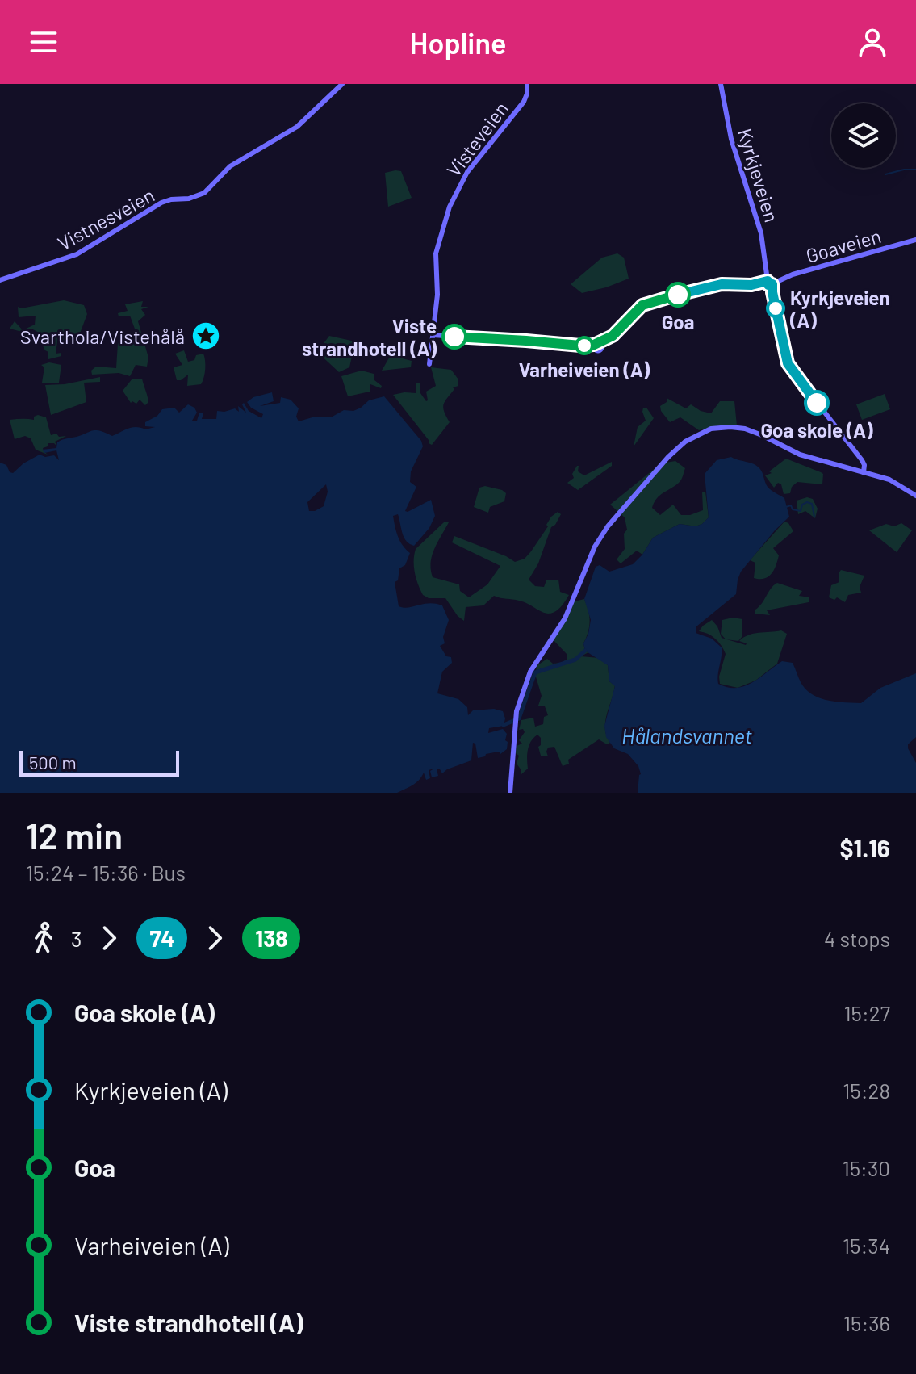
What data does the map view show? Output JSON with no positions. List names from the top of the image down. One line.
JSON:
{"streets":{"main road":["Visteveien","Kyrkjeveien","Vistnesveien","Goaveien"]},"crossings":[["Visteveien","Goaveien"],["Kyrkjeveien","Goaveien"]],"water":["Hålandsvannet"],"places":{"other":["Goa","Kyrkjeveien (A)","Viste strandhotell (A)","Varheiveien (A)","Goa skole (A)"],"place":["Svarthola/Vistehålå"]},"lines":["bus line 74","bus line 138"],"scale_bar":"500 m","page":{"header":"Hopline","scale":"500 m","heading":["12 min","15:24 – 15:36 · Bus","$1.16"],"legs":["3","74","138","4 stops"],"list":[{"name":"Goa skole (A)","value":"15:27"},{"name":"Kyrkjeveien (A)","value":"15:28"},{"name":"Goa","value":"15:30"},{"name":"Varheiveien (A)","value":"15:34"},{"name":"Viste strandhotell (A)","value":"15:36"}]}}
